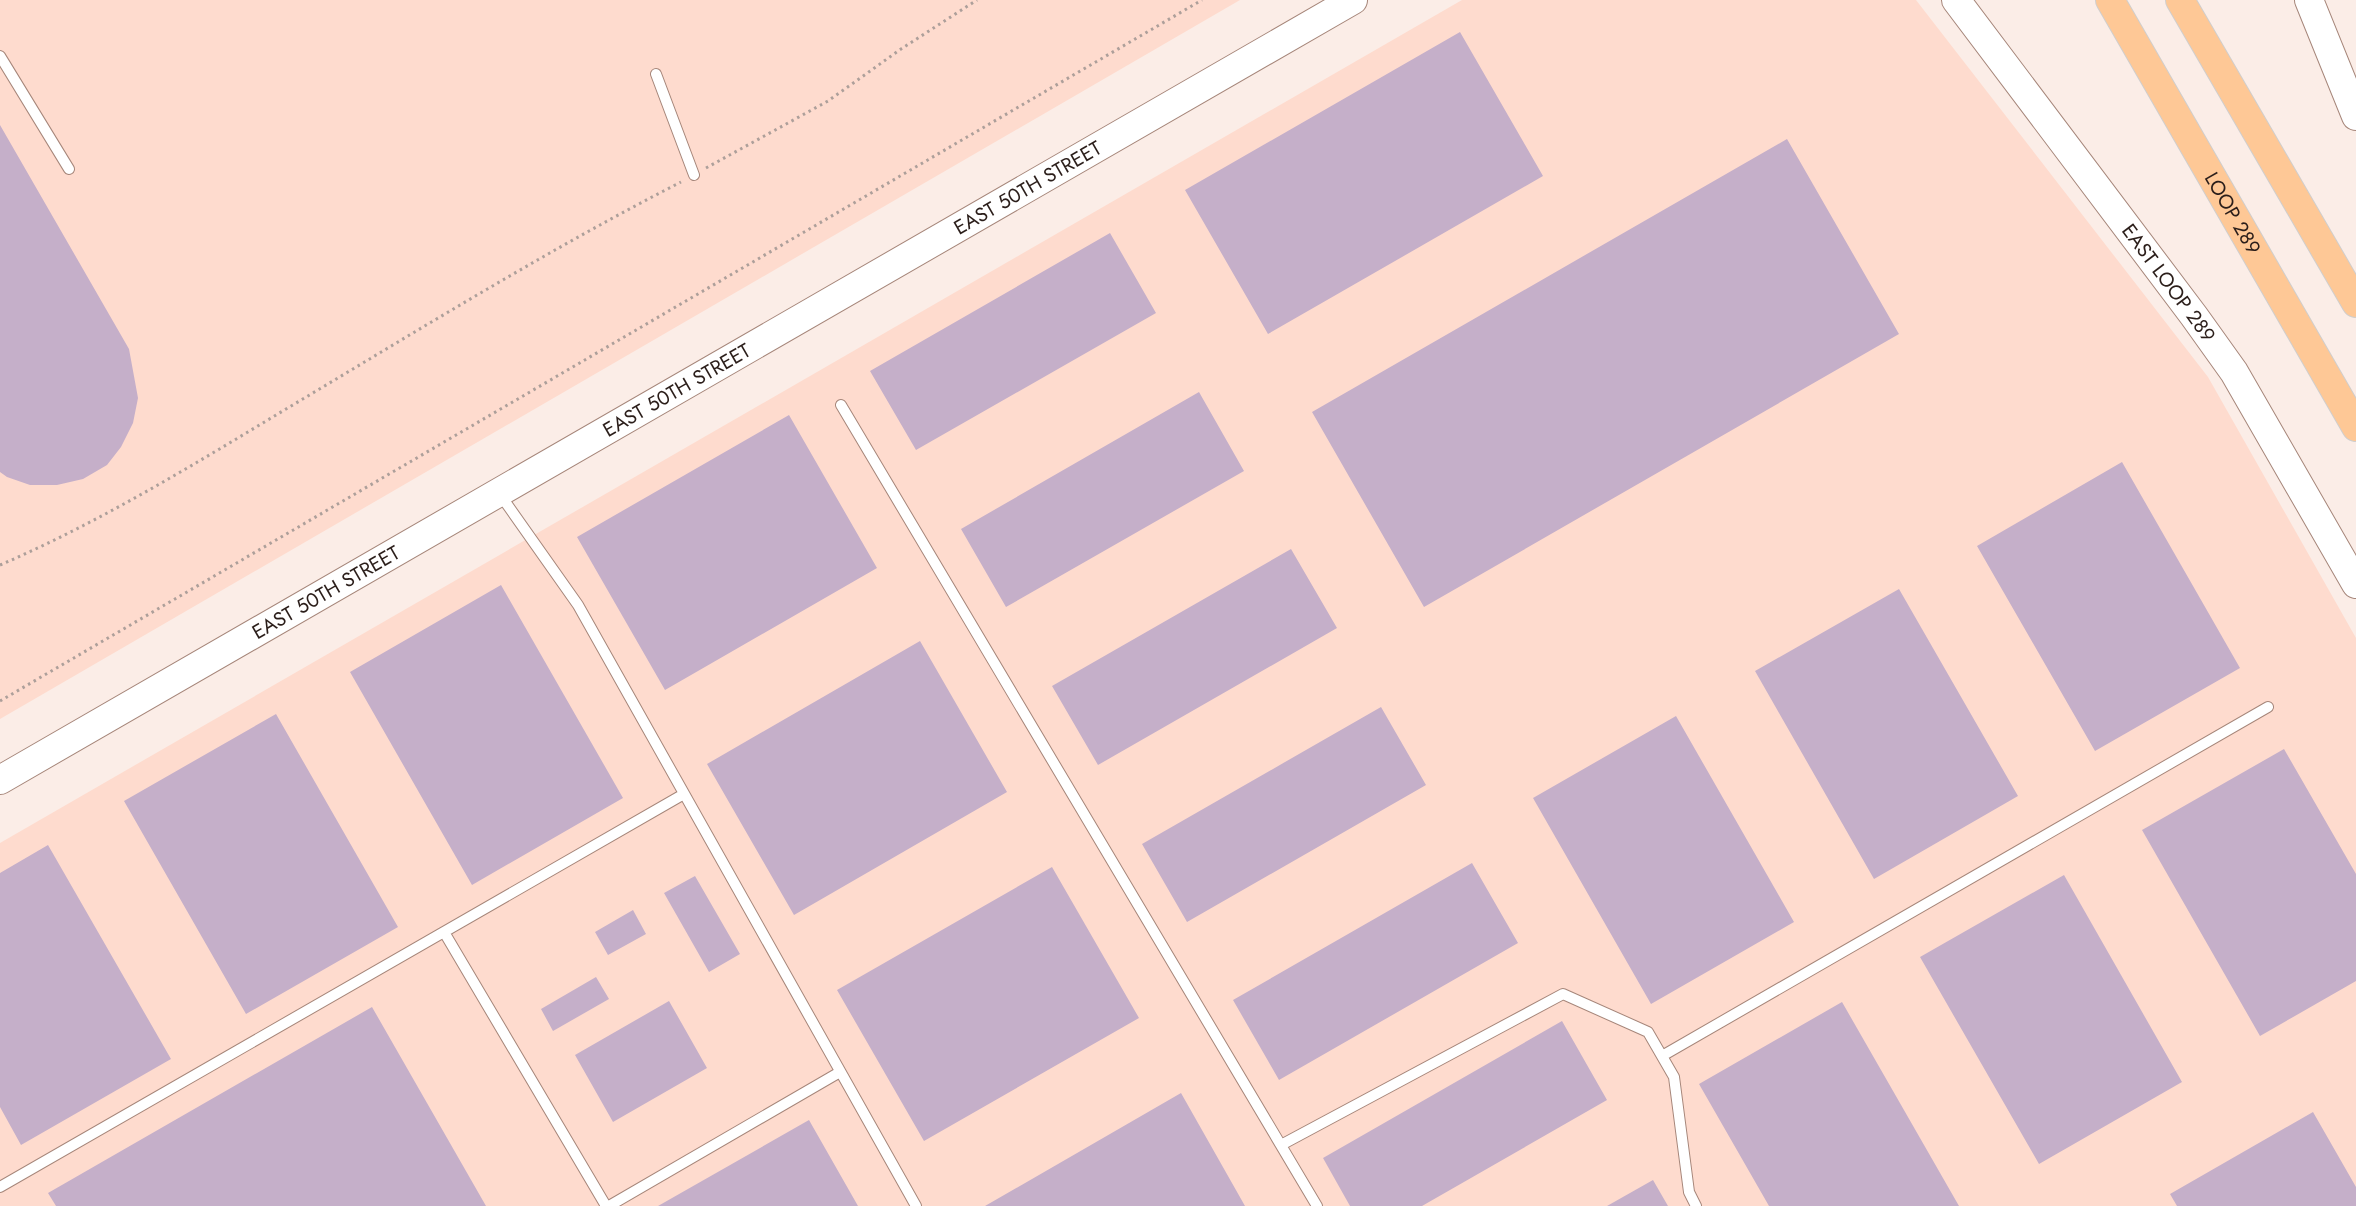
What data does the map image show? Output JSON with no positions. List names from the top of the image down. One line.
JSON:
{"streets":{"highway":["LOOP 289"],"main road":["EAST 50TH STREET","EAST LOOP 289"]}}
